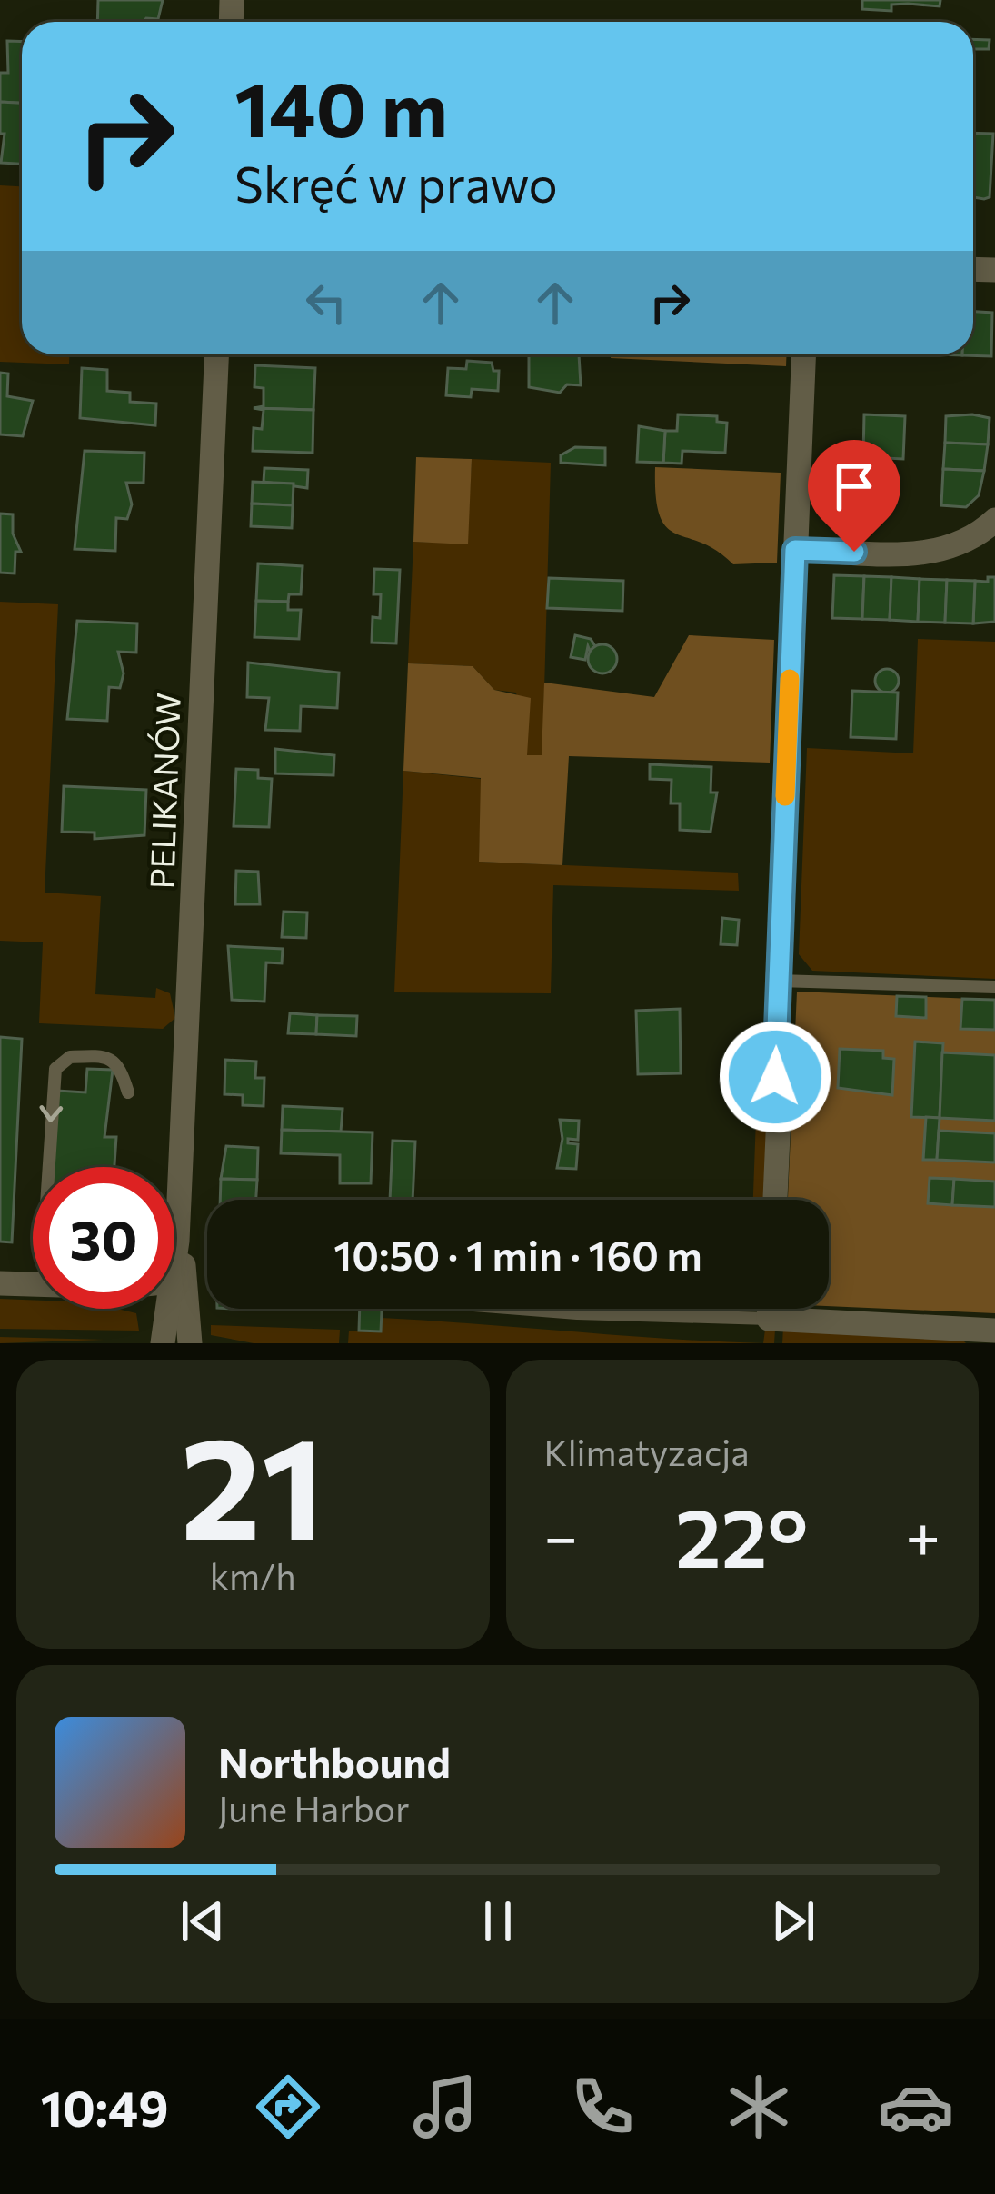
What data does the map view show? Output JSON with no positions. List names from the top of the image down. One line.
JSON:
{"streets":{"street":["PELIKANÓW"]},"page":{"turn":["140 m","Skręć w prawo"],"limit":"30","trip":"10:50 · 1 min · 160 m","tile":[["21","km/h"],"Klimatyzacja"],"heat":["−","22°","+"],"song":["Northbound","June Harbor"],"tabs":"10:49"}}
